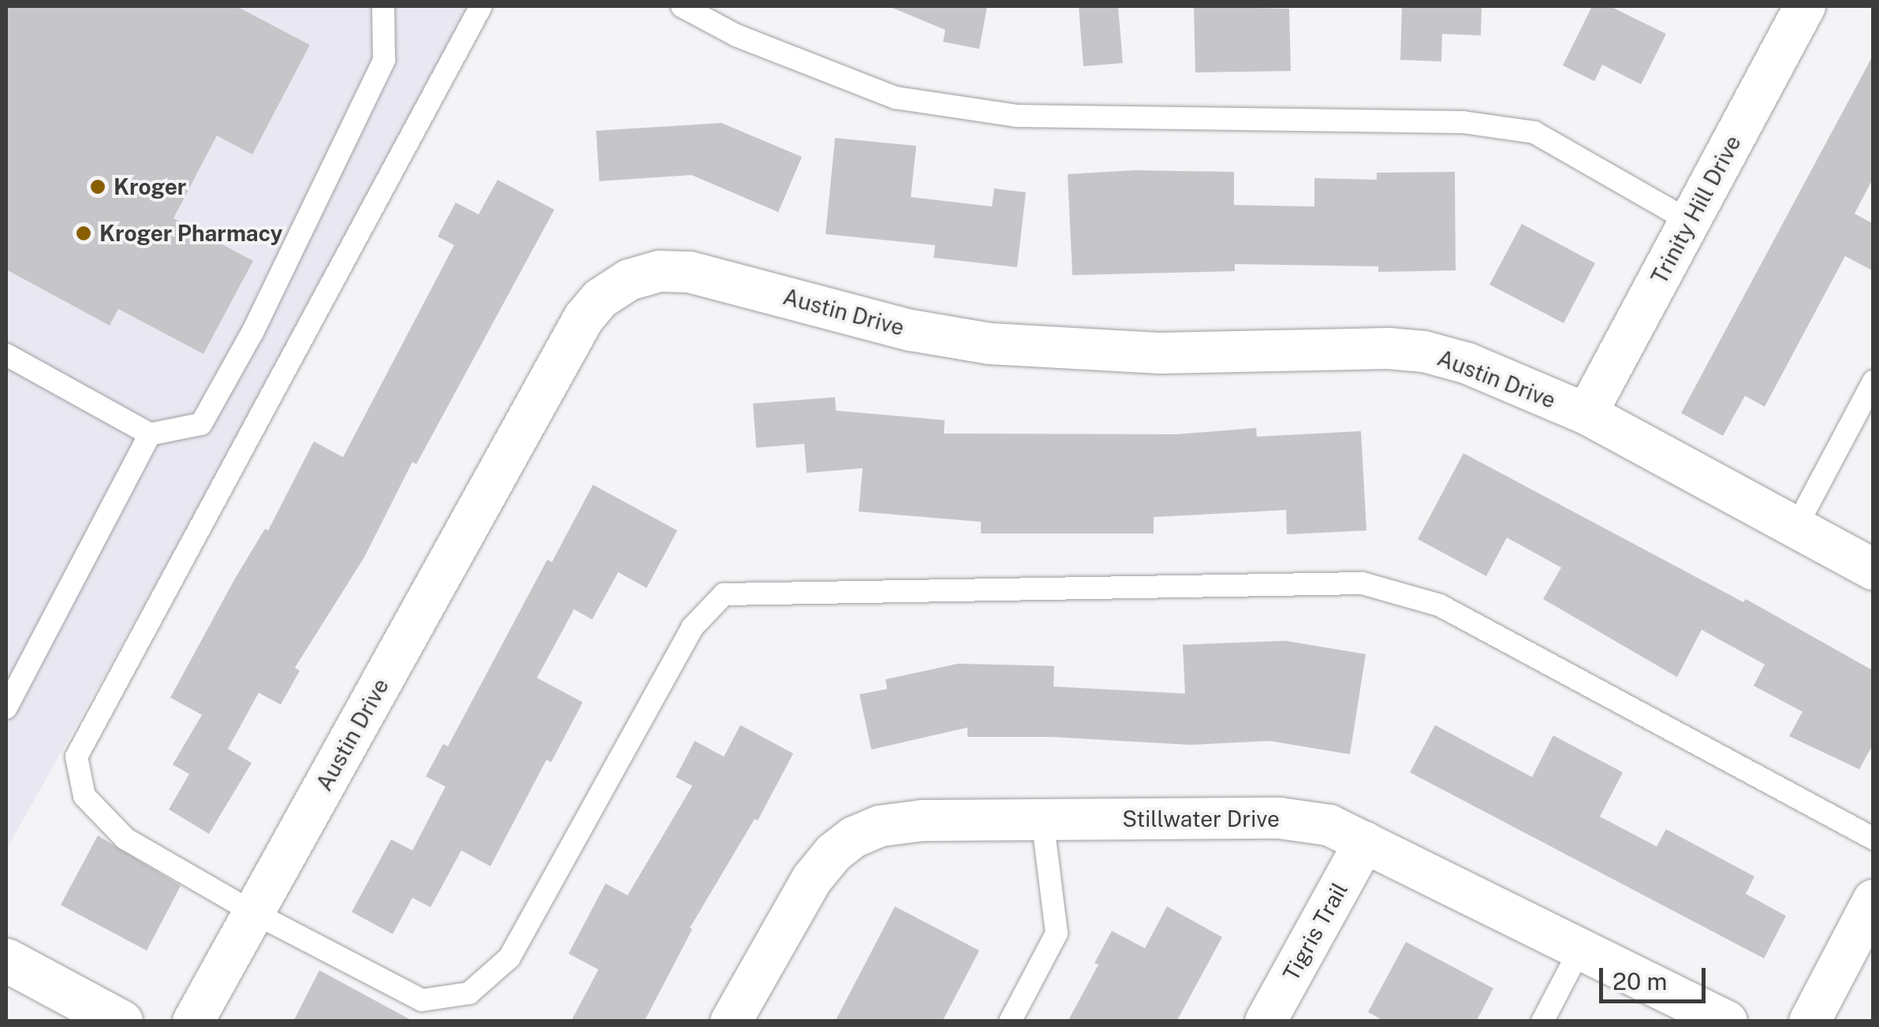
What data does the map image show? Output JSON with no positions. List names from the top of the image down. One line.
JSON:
{"streets":{"street":["Trinity Hill Drive","Austin Drive","Stillwater Drive","Tigris Trail"]},"crossings":[["Trinity Hill Drive","Austin Drive"],["Stillwater Drive","Tigris Trail"]],"places":["Kroger","Kroger Pharmacy"],"scale_bar":"20 m"}
